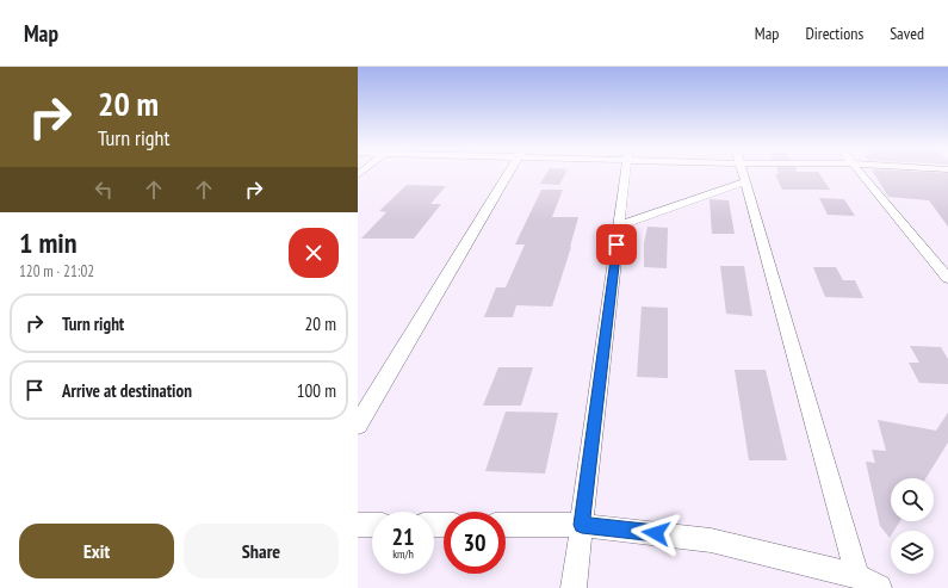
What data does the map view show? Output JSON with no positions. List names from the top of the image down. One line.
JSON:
{"page":{"header":"Map","nav":["Map","Directions","Saved"],"turn":["20 m","Turn right"],"heading":["1 min","120 m · 21:02"],"list":[{"name":"Turn right","value":"20 m"},{"name":"Arrive at destination","value":"100 m"}],"speed":"21 km/h","limit":"30","buttons":["Exit","Share"]}}
